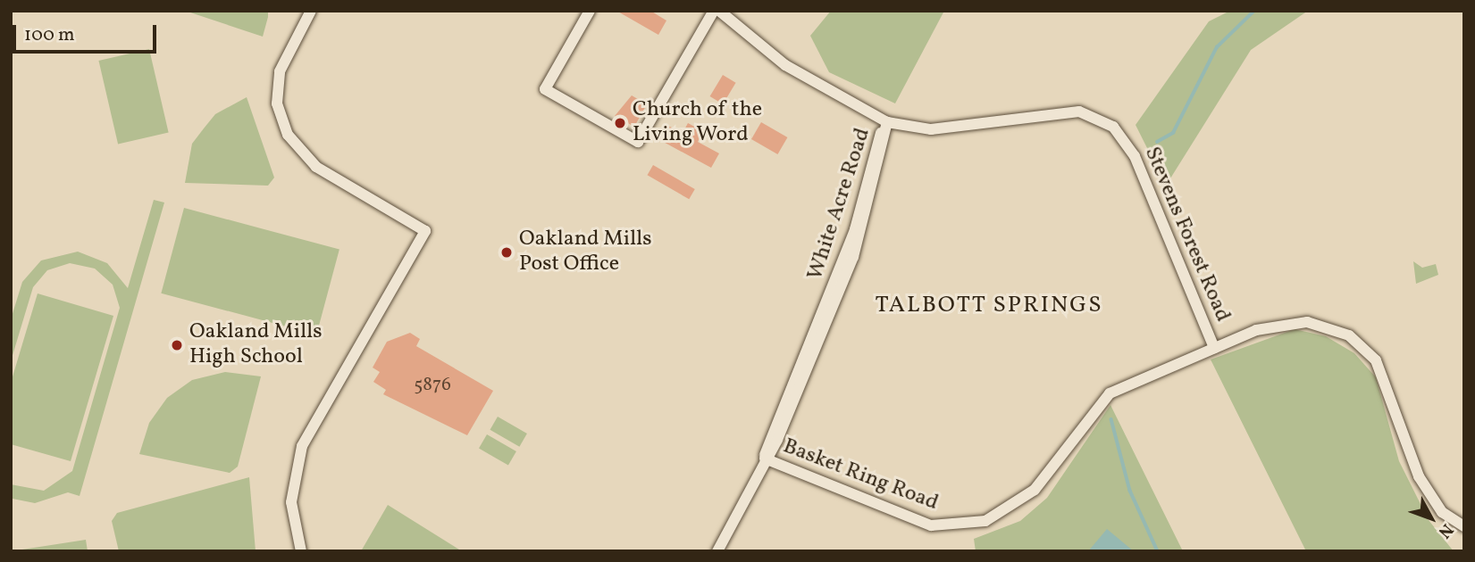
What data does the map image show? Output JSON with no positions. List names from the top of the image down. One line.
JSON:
{"streets":{"street":["White Acre Road","Stevens Forest Road","Basket Ring Road"]},"crossings":[["White Acre Road","Stevens Forest Road"],["White Acre Road","Basket Ring Road"],["Stevens Forest Road","Basket Ring Road"]],"districts":["TALBOTT SPRINGS"],"places":["Church of the Living Word","Oakland Mills Post Office","Oakland Mills High School"],"house_numbers":["5876"],"scale_bar":"100 m","north":"bottom right"}
